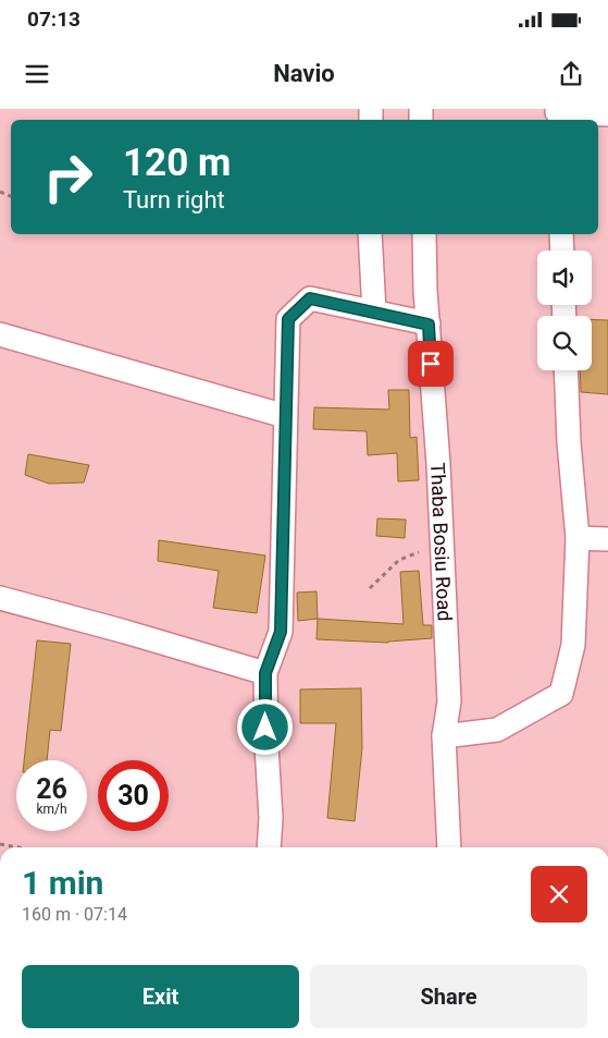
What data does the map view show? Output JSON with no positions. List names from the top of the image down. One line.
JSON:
{"streets":{"street":["Thaba Bosiu Road"]},"page":{"status":"07:13","header":"Navio","turn":["120 m","Turn right"],"speed":"26 km/h","limit":"30","heading":["1 min","160 m · 07:14"],"buttons":["Exit","Share"]}}
